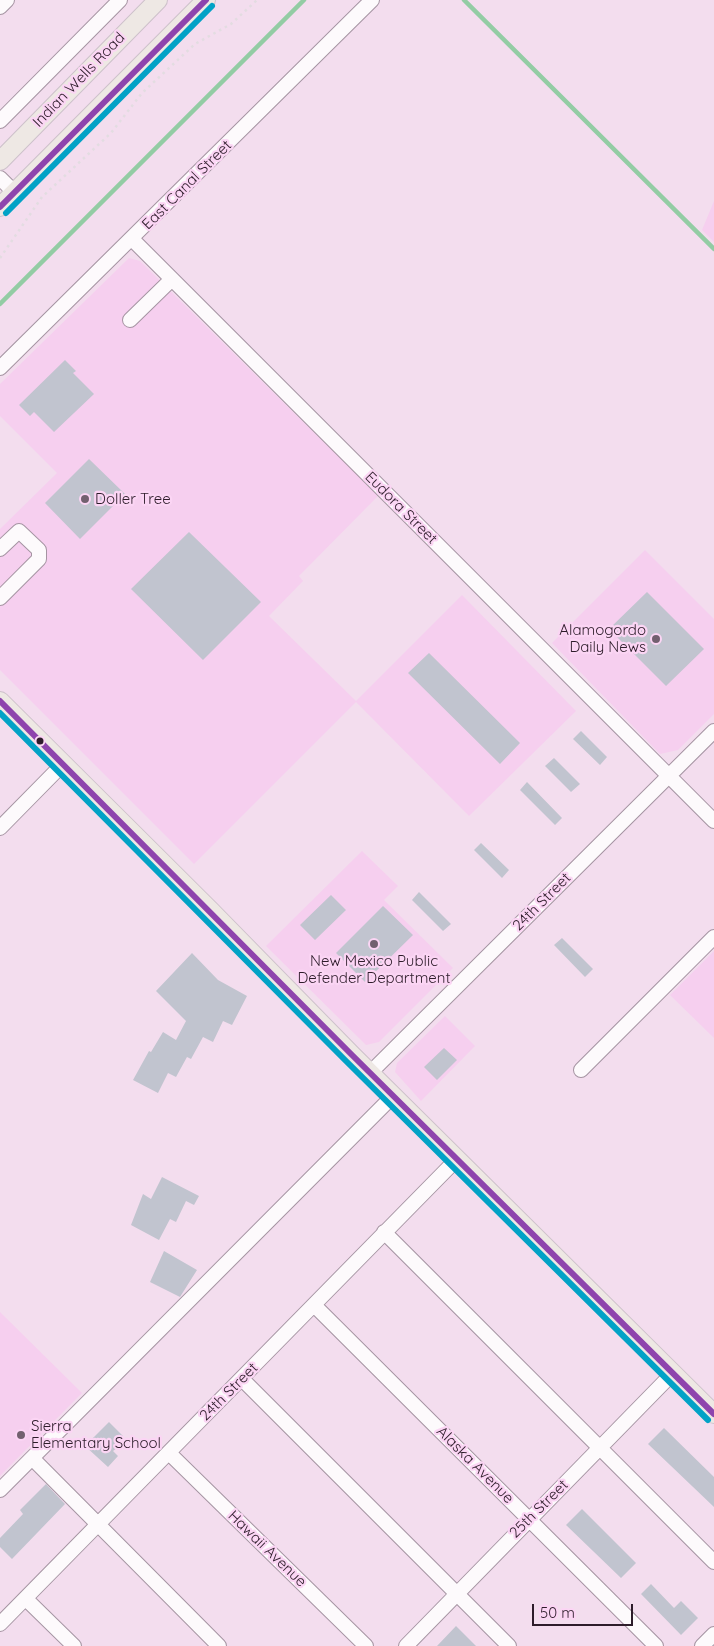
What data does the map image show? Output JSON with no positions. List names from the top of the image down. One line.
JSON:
{"streets":{"main road":["Indian Wells Road"],"street":["East Canal Street","Eudora Street","24th Street","Alaska Avenue","25th Street","Hawaii Avenue"]},"crossings":[["East Canal Street","Eudora Street"],["Eudora Street","24th Street"],["24th Street","Alaska Avenue"],["24th Street","Hawaii Avenue"],["Alaska Avenue","25th Street"]],"places":["Doller Tree","Alamogordo Daily News","New Mexico Public Defender Department","Sierra Elementary School"],"scale_bar":"50 m"}
